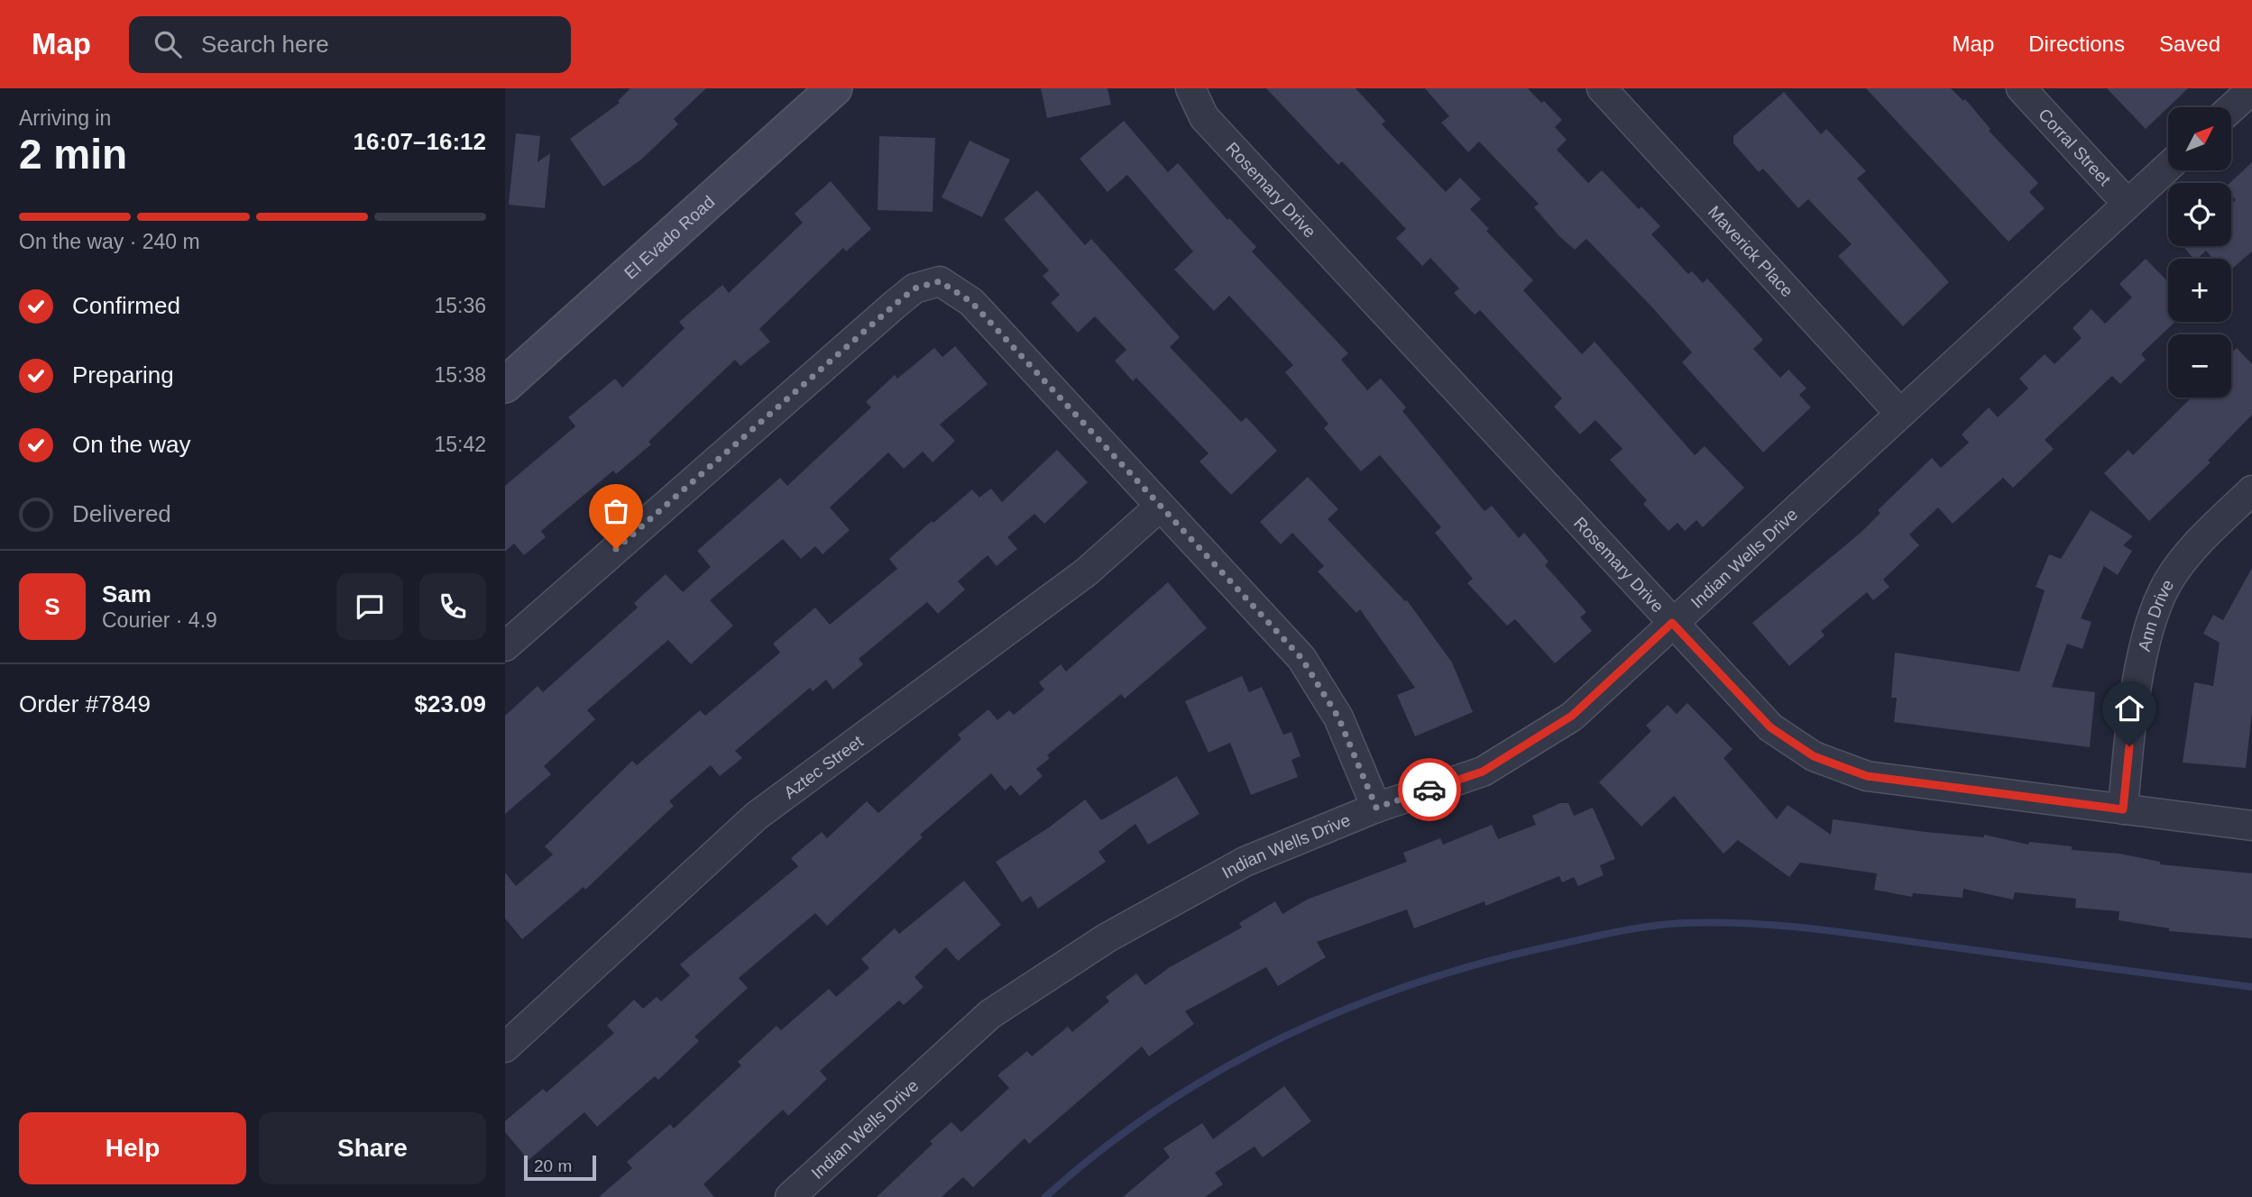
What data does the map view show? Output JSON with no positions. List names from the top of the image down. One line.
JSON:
{"streets":{"main road":["El Evado Road"],"street":["Corral Street","Rosemary Drive","Maverick Place","Indian Wells Drive","Ann Drive","Aztec Street"]},"crossings":[["Corral Street","Indian Wells Drive"],["Rosemary Drive","Indian Wells Drive"],["Rosemary Drive","Ann Drive"],["Maverick Place","Indian Wells Drive"]],"scale_bar":"20 m","north":"top right","page":{"header":"Map","search":"Search here","nav":["Map","Directions","Saved"],"heading":["2 min","Arriving in","16:07–16:12"],"panel":["Sam","Courier · 4.9","Order #7849","$23.09"],"map_buttons":["+","−"],"bar":"On the way · 240 m","list":[["Confirmed","15:36"],["Preparing","15:38"],["On the way","15:42"],"Delivered"],"round":"S","buttons":["Help","Share"],"scale":"20 m"}}
